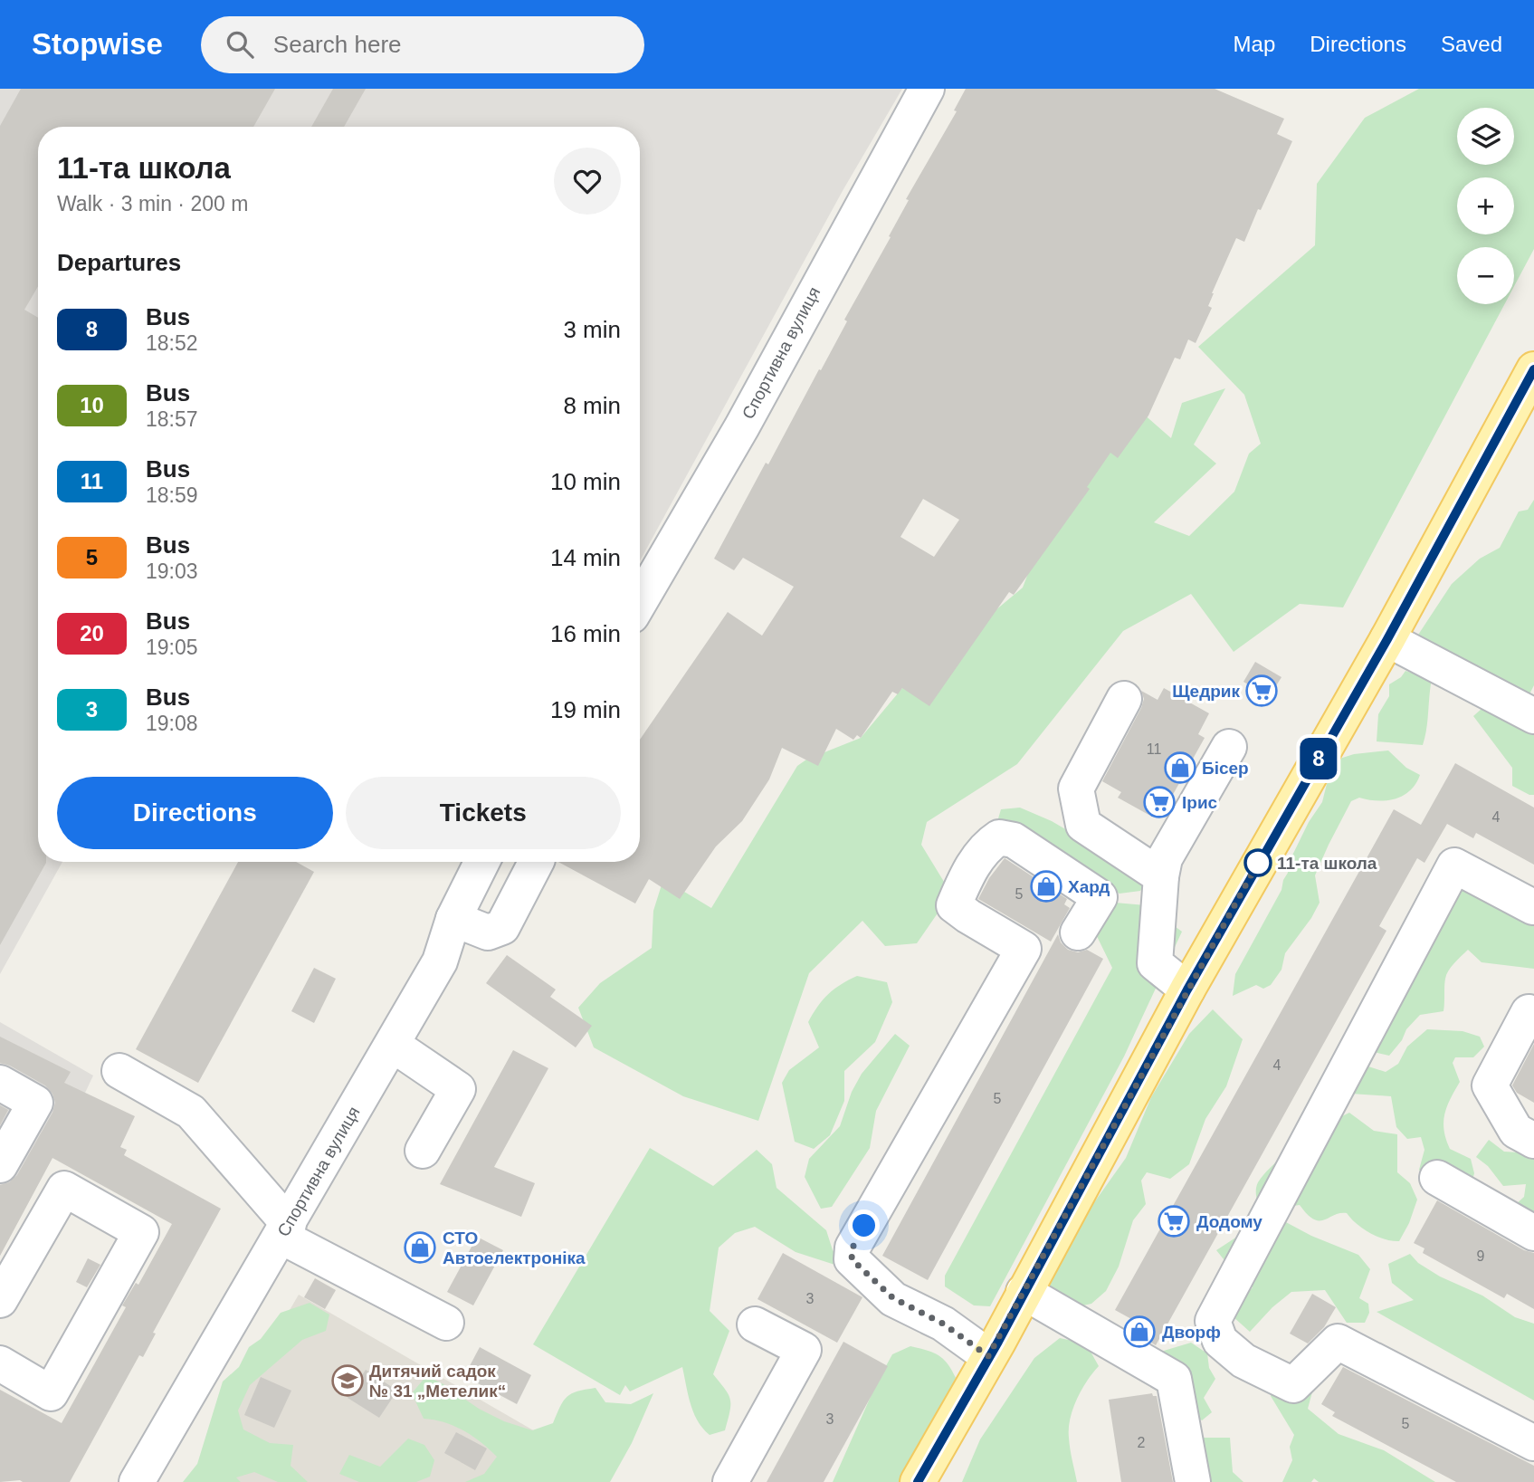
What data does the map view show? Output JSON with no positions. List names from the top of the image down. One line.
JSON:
{"streets":{"street":["Спортивна вулиця"]},"places":{"supermarket":["Щедрик","Ірис","Додому"],"shop":["Бісер","Хард","СТО Автоелектроніка","Дворф"],"other":["11-та школа"],"school or university":["Дитячий садок № 31 „Метелик“"]},"lines":["bus line 8"],"house_numbers":["11","4","5","4","5","9","3","3","5","2"],"page":{"header":"Stopwise","search":"Search here","nav":["Map","Directions","Saved"],"on_map":"8","map_buttons":["+","−"],"heading":[["11-та школа","Walk · 3 min · 200 m"],"Departures"],"list":[{"mark":"8","name":"Bus","note":"18:52","value":"3 min"},{"mark":"10","name":"Bus","note":"18:57","value":"8 min"},{"mark":"11","name":"Bus","note":"18:59","value":"10 min"},{"mark":"5","name":"Bus","note":"19:03","value":"14 min"},{"mark":"20","name":"Bus","note":"19:05","value":"16 min"},{"mark":"3","name":"Bus","note":"19:08","value":"19 min"}],"buttons":["Directions","Tickets"]}}
